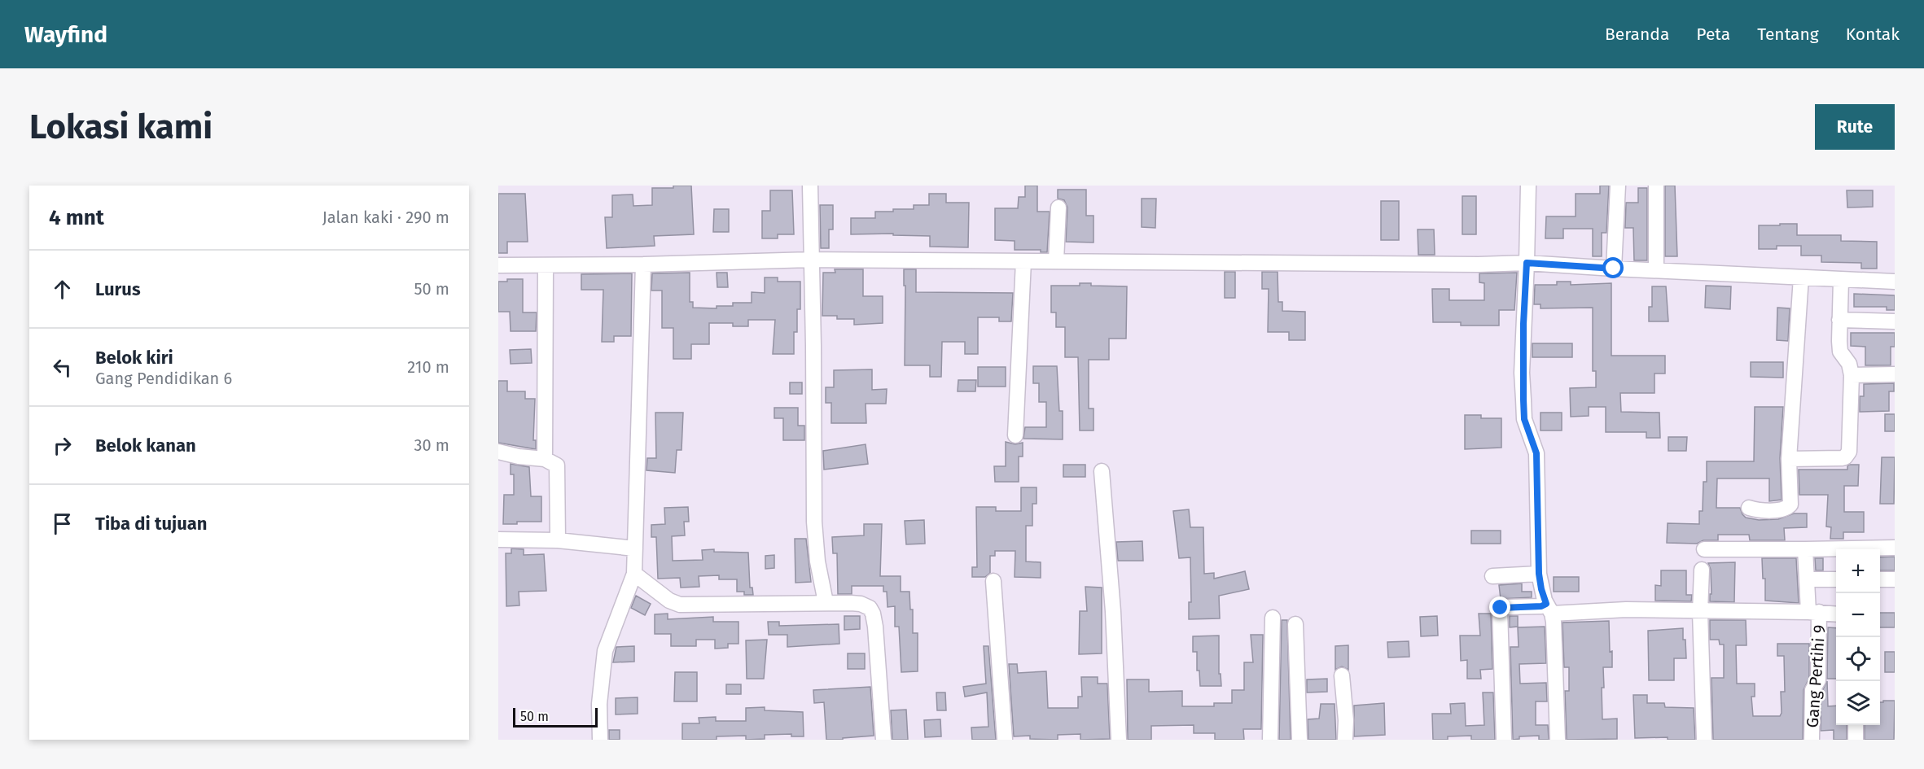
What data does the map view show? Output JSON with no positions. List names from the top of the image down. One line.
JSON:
{"streets":{"street":["Gang Pertihi 9"]},"scale_bar":"50 m","page":{"header":"Wayfind","nav":["Beranda","Peta","Tentang","Kontak"],"buttons":"Rute","title":"Lokasi kami","heading":["4 mnt","Jalan kaki · 290 m"],"list":[["Lurus","50 m"],["Belok kiri","Gang Pendidikan 6","210 m"],["Belok kanan","30 m"],"Tiba di tujuan"],"map_buttons":["+","−"],"scale":"50 m"}}
